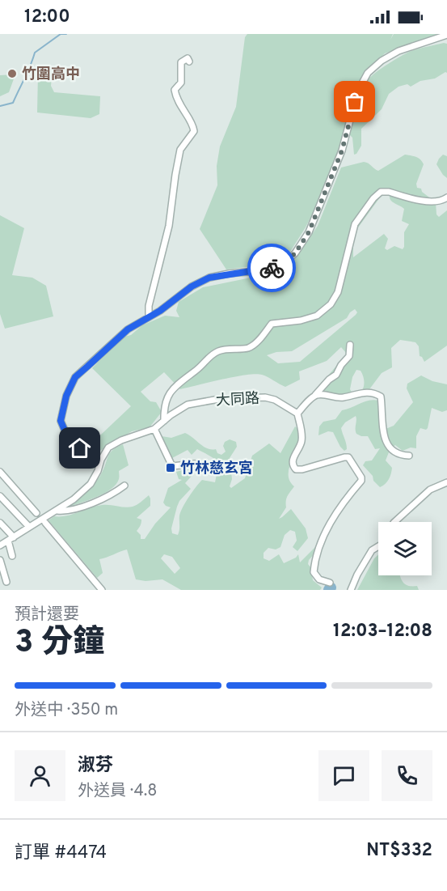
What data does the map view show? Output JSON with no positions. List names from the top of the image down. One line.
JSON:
{"streets":{"street":["大同路"]},"places":{"other":["竹圍高中"],"transit":["竹林慈玄宮"]},"page":{"status":"12:00","heading":["3 分鐘","預計還要","12:03–12:08"],"panel":["淑芬","外送員 · 4.8","訂單 #4474","NT$332"],"bar":"外送中 · 350 m"}}
